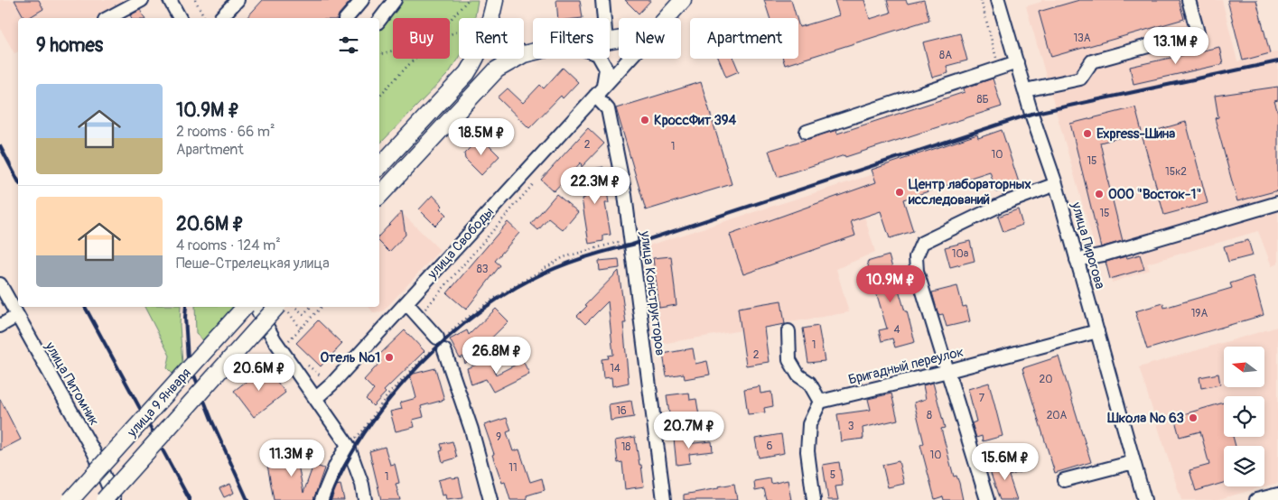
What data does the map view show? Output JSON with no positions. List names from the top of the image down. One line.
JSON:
{"streets":{"main road":["улица Свободы","улица 9 Января"],"street":["улица Пирогова","улица Конструкторов","Бригадный переулок","улица Питомник"]},"crossings":[["улица Свободы","улица Конструкторов"],["улица Пирогова","Бригадный переулок"]],"places":["КроссФит 394","Express-Шина","Центр лабораторных исследований","ООО \"Восток-1\"","Отель №1","Школа № 63"],"house_numbers":["13А","8А","8Б","2","1","10","15","15к2","15","10а","83","19А","4","1","2","14","20","7","16","8","20А","3","9","6","18","10","11","5","1"],"north":"left","page":{"chip":["Buy","Rent","Filters","New","Apartment"],"heading":"9 homes","price":["13.1M ₽","18.5M ₽","22.3M ₽","10.9M ₽","26.8M ₽","20.6M ₽","20.7M ₽","11.3M ₽","15.6M ₽"],"list":[{"name":"10.9M ₽","note":"2 rooms · 66 m² · Apartment"},{"name":"20.6M ₽","note":"4 rooms · 124 m² · Пеше-Стрелецкая улица"}]}}
